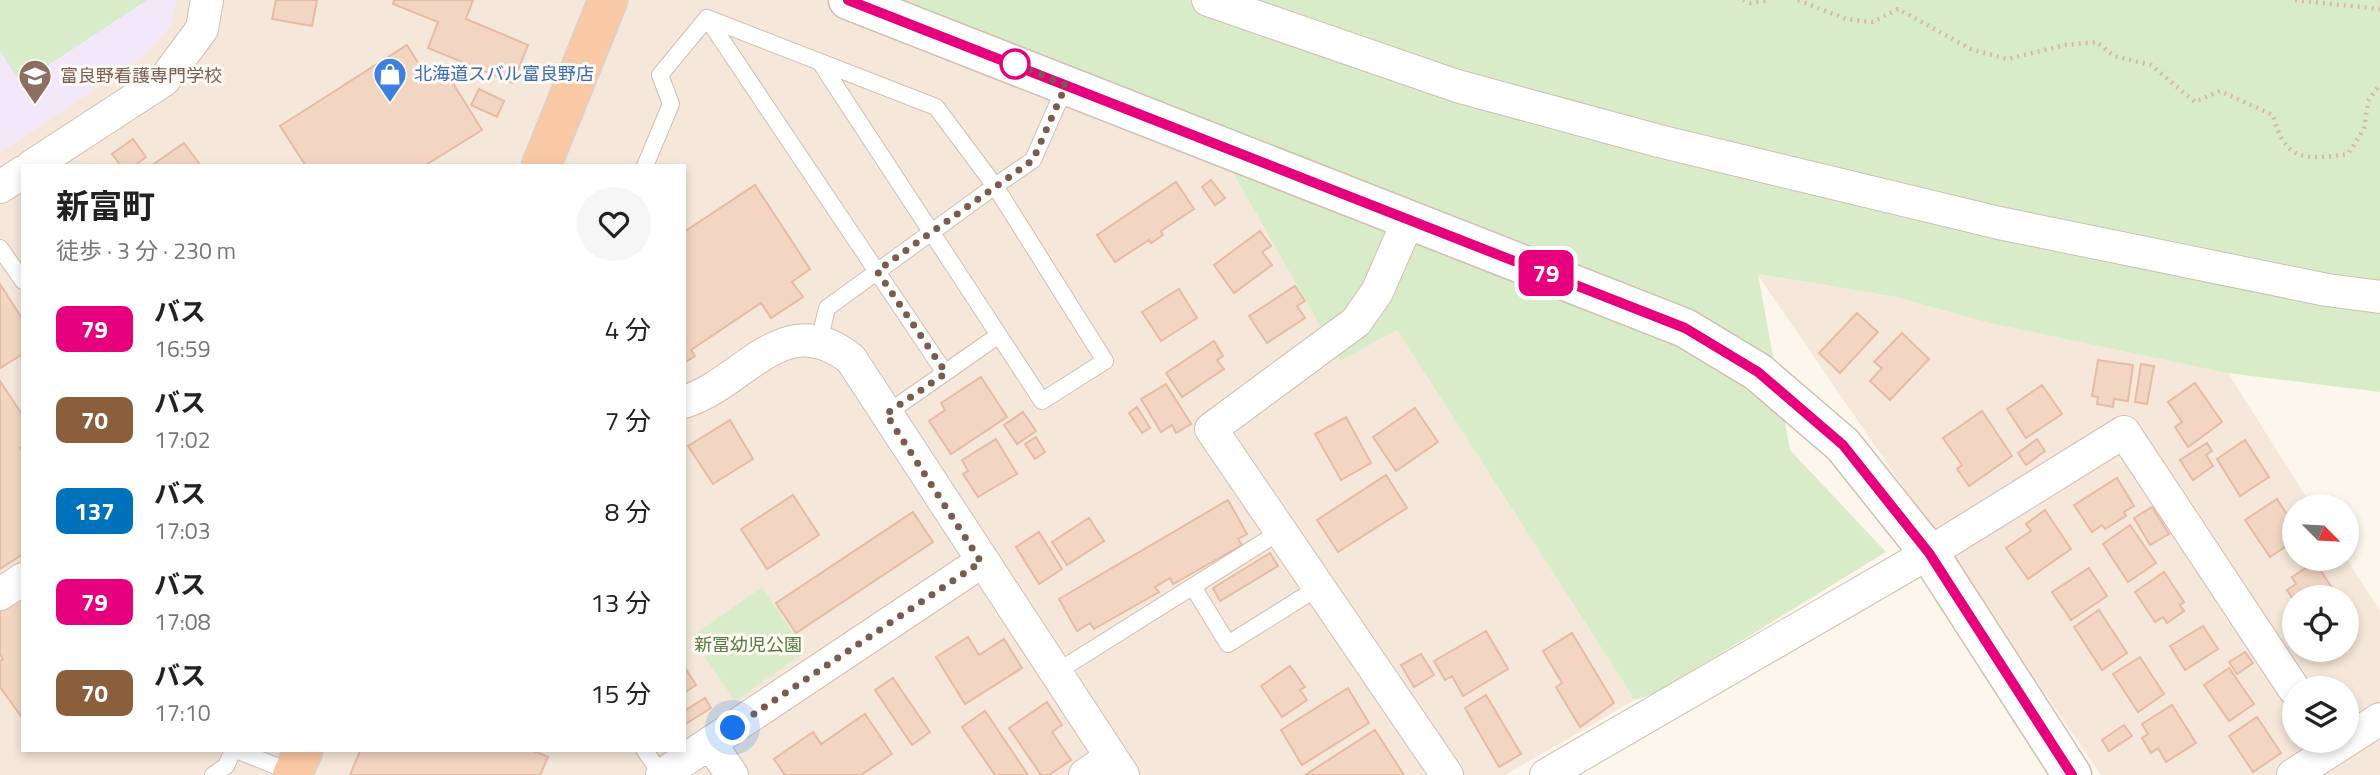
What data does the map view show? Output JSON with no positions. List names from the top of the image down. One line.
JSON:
{"parks":["新冨幼児公園"],"places":{"shop":["北海道スバル富良野店"],"school or university":["富良野看護専門学校"]},"lines":["bus line 79"],"north":"bottom right","page":{"on_map":"79","heading":["新富町","徒歩 · 3 分 · 230 m"],"list":[{"mark":"79","name":"バス","note":"16:59","value":"4 分"},{"mark":"70","name":"バス","note":"17:02","value":"7 分"},{"mark":"137","name":"バス","note":"17:03","value":"8 分"},{"mark":"79","name":"バス","note":"17:08","value":"13 分"},{"mark":"70","name":"バス","note":"17:10","value":"15 分"}]}}
